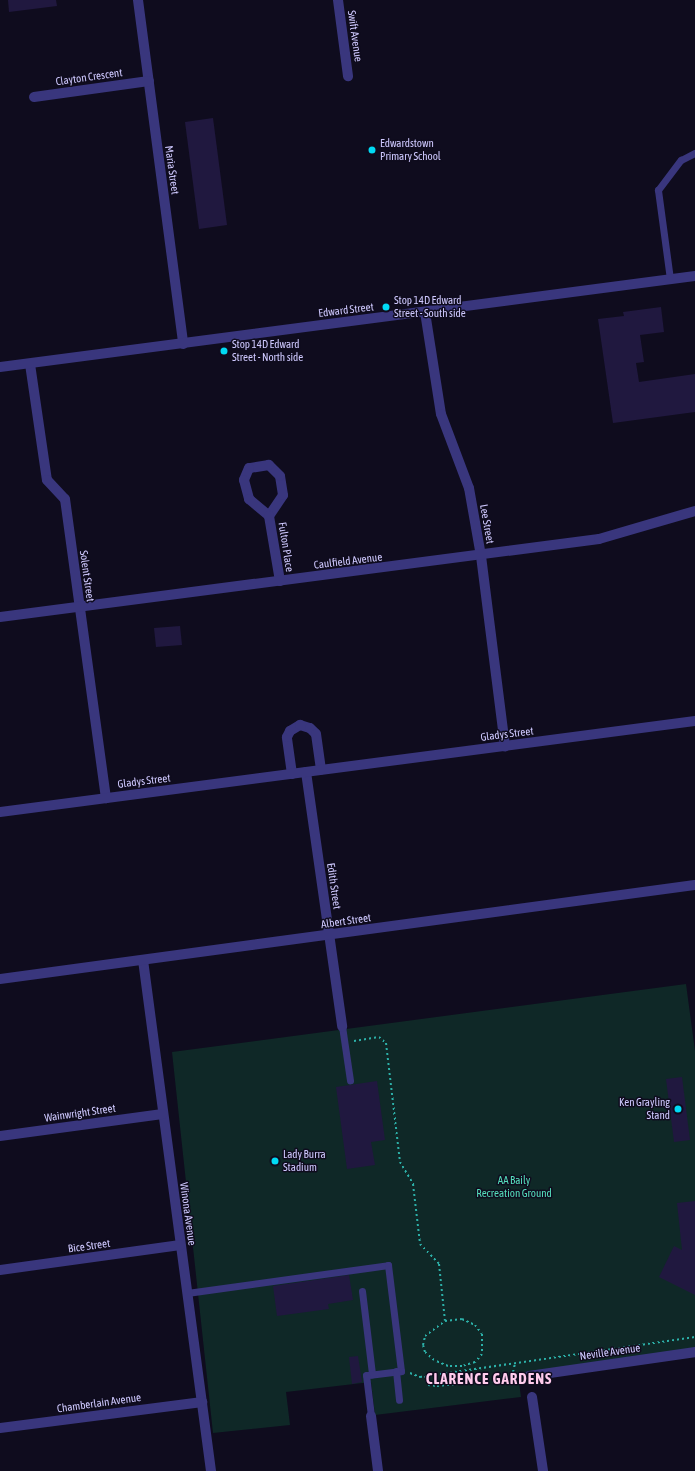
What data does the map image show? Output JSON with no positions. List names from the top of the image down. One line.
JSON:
{"streets":{"street":["Swift Avenue","Clayton Crescent","Maria Street","Edward Street","Lee Street","Fulton Place","Caulfield Avenue","Solent Street","Gladys Street","Edith Street","Albert Street","Wainwright Street","Winona Avenue","Bice Street","Neville Avenue","Chamberlain Avenue"]},"crossings":[["Clayton Crescent","Maria Street"],["Maria Street","Edward Street"],["Edward Street","Lee Street"],["Edward Street","Solent Street"],["Lee Street","Caulfield Avenue"],["Lee Street","Gladys Street"],["Fulton Place","Caulfield Avenue"],["Caulfield Avenue","Solent Street"],["Solent Street","Gladys Street"],["Gladys Street","Edith Street"],["Edith Street","Albert Street"],["Albert Street","Winona Avenue"],["Wainwright Street","Winona Avenue"],["Winona Avenue","Bice Street"],["Winona Avenue","Chamberlain Avenue"]],"districts":["CLARENCE GARDENS"],"parks":["AA Baily Recreation Ground"],"places":["Edwardstown Primary School","Stop 14D Edward Street - South side","Stop 14D Edward Street - North side","Ken Grayling Stand","Lady Burra Stadium"]}
